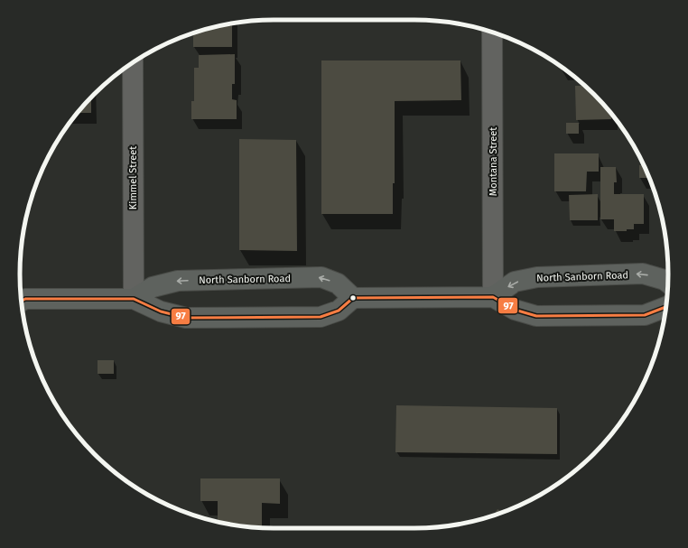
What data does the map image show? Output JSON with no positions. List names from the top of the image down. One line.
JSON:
{"streets":{"main road":["North Sanborn Road"],"street":["Montana Street","Kimmel Street"]},"crossings":[["Montana Street","North Sanborn Road"],["Kimmel Street","North Sanborn Road"]],"lines":["transit line 97"]}
